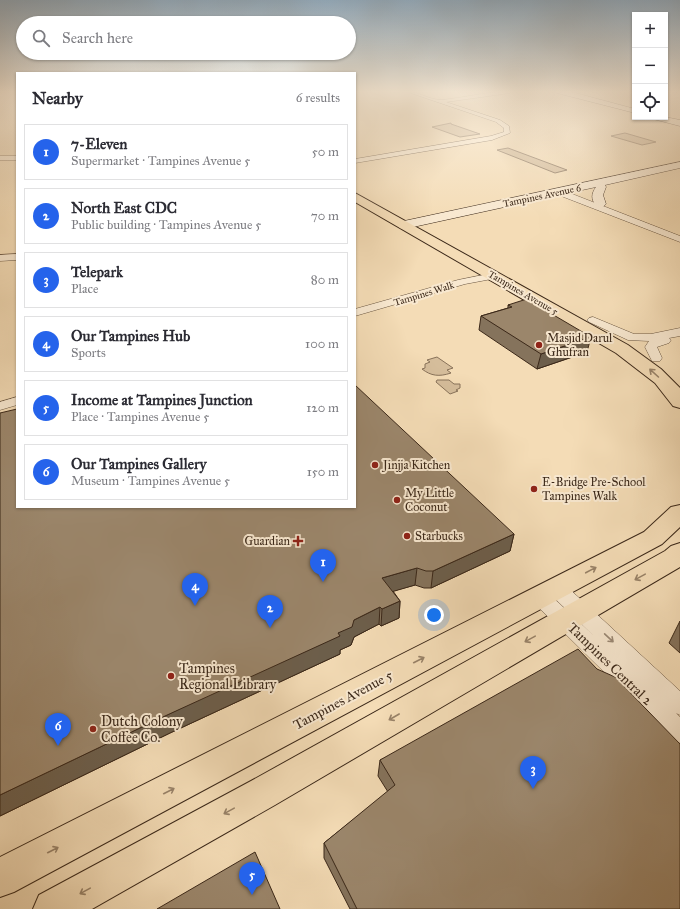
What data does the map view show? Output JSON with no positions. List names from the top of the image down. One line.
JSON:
{"streets":{"main road":["Tampines Avenue 5"],"street":["Tampines Avenue 6","Tampines Walk","Tampines Central 2"]},"crossings":[["Tampines Avenue 6","Tampines Avenue 5"],["Tampines Avenue 5","Tampines Walk"],["Tampines Avenue 5","Tampines Central 2"]],"places":{"other":["Masjid Darul Ghufran","Jinjja Kitchen","E-Bridge Pre-School Tampines Walk","My Little Coconut","Starbucks","Tampines Regional Library","Dutch Colony Coffee Co."],"health":["Guardian"]},"page":{"map_buttons":["+","−"],"search":"Search here","heading":["Nearby","6 results"],"list":[{"mark":"1","name":"7-Eleven","note":"Supermarket · Tampines Avenue 5","value":"50 m"},{"mark":"2","name":"North East CDC","note":"Public building · Tampines Avenue 5","value":"70 m"},{"mark":"3","name":"Telepark","note":"Place","value":"80 m"},{"mark":"4","name":"Our Tampines Hub","note":"Sports","value":"100 m"},{"mark":"5","name":"Income at Tampines Junction","note":"Place · Tampines Avenue 5","value":"120 m"},{"mark":"6","name":"Our Tampines Gallery","note":"Museum · Tampines Avenue 5","value":"150 m"}],"pins":["1","4","2","6","3","5"]}}
